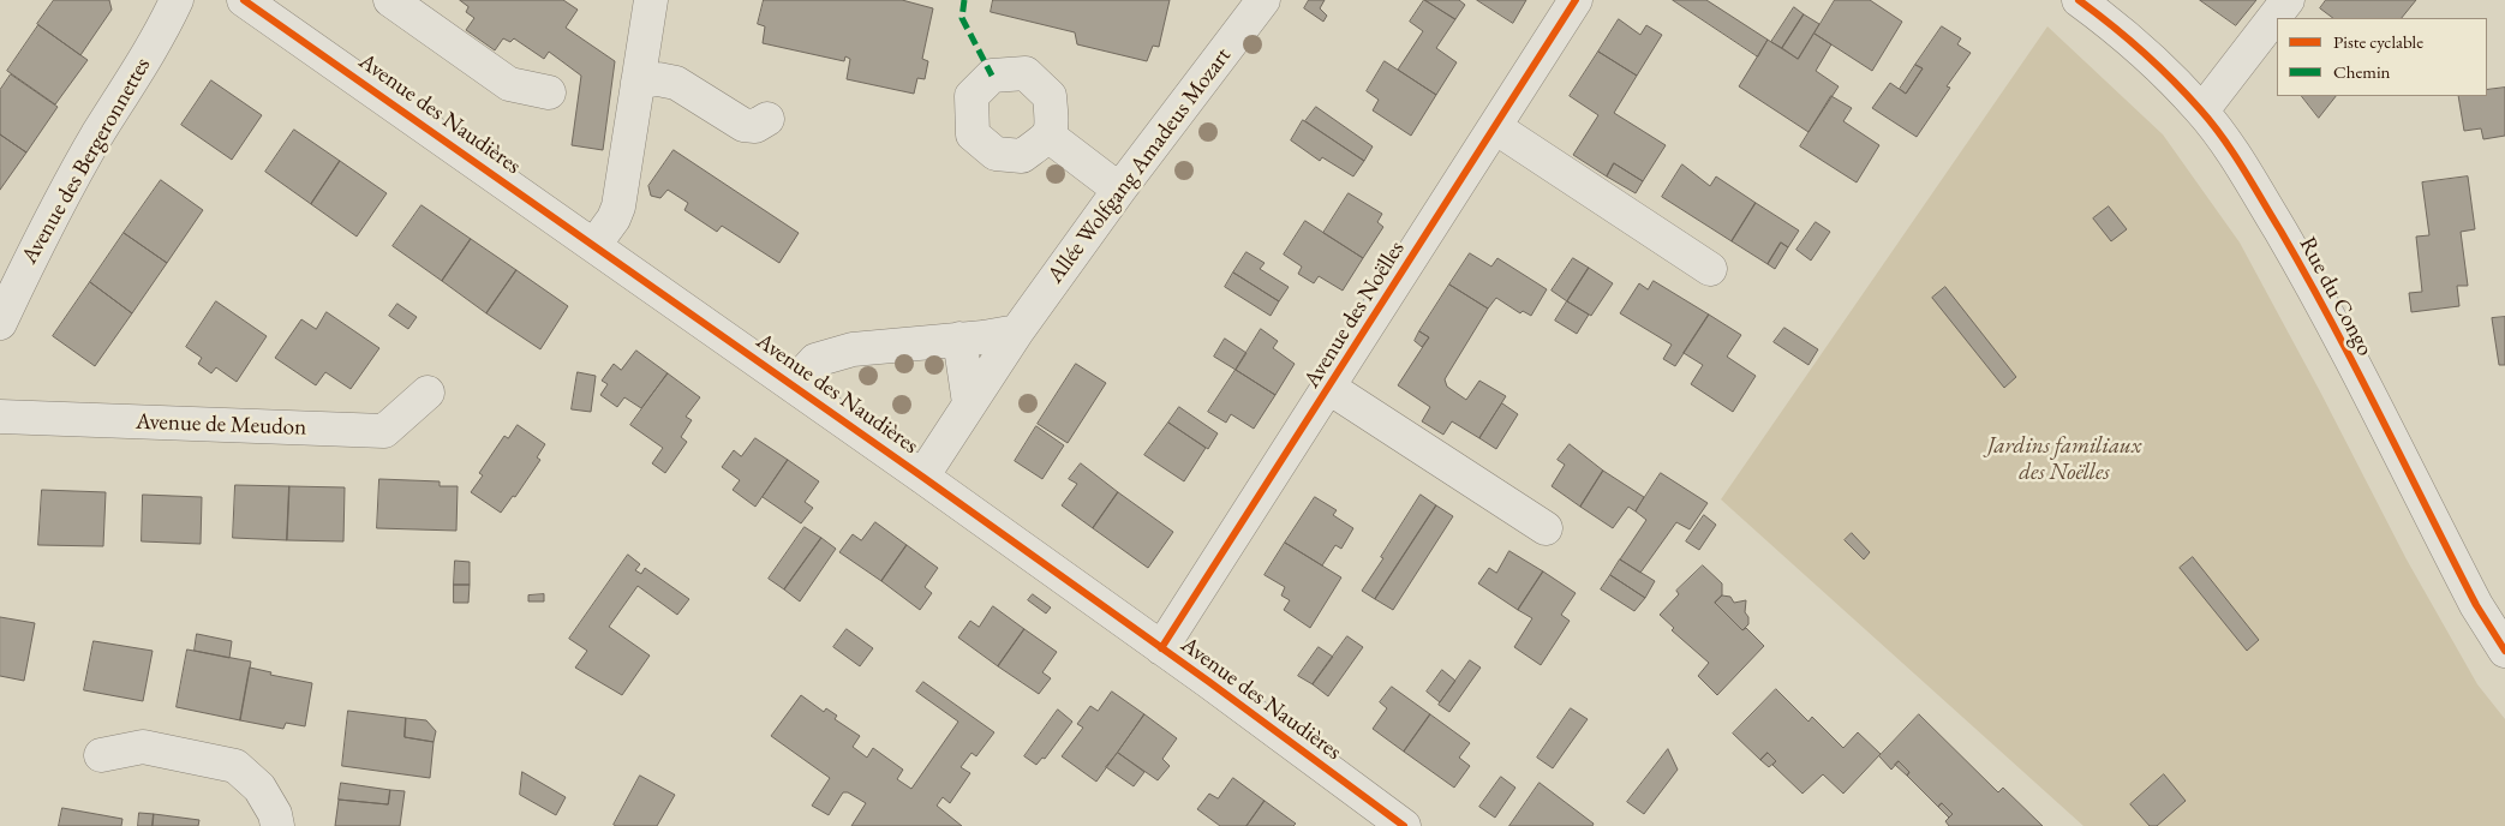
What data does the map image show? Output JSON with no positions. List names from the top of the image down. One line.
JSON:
{"streets":{"street":["Avenue des Naudières","Avenue des Bergeronnettes","Allée Wolfgang Amadeus Mozart","Rue du Congo","Avenue des Noëlles","Avenue de Meudon"]},"crossings":[["Avenue des Naudières","Allée Wolfgang Amadeus Mozart"],["Avenue des Naudières","Avenue des Noëlles"]],"parks":["Jardins familiaux des Noëlles"],"legend":["Piste cyclable","Chemin"]}
